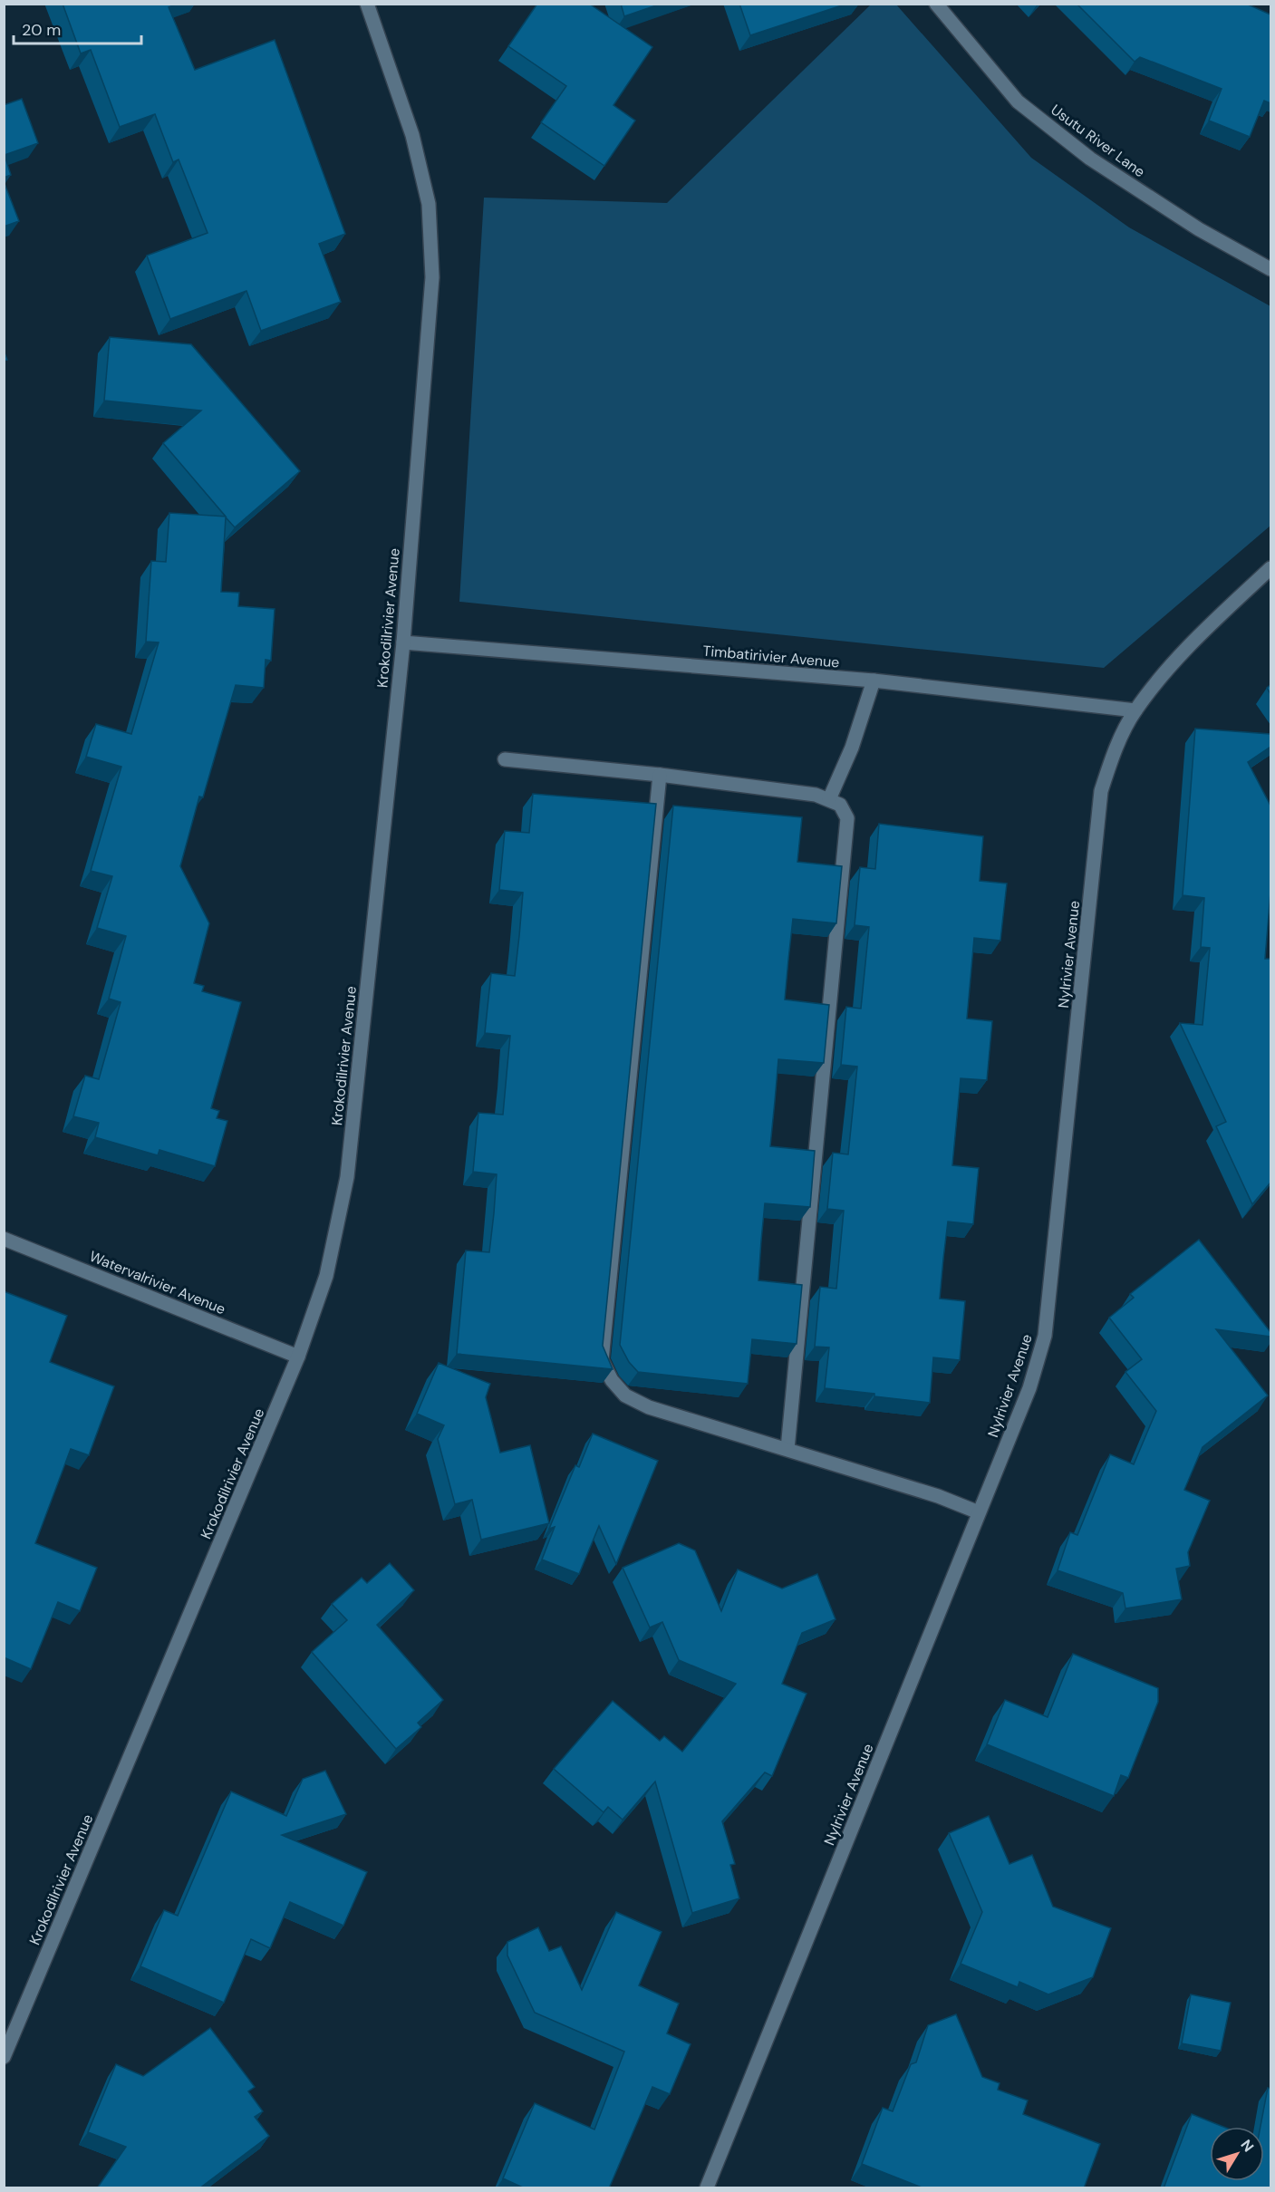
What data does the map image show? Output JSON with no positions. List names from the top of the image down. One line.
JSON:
{"streets":{"street":["Usutu River Lane","Krokodilrivier Avenue","Timbatirivier Avenue","Nylrivier Avenue","Watervalrivier Avenue"]},"crossings":[["Krokodilrivier Avenue","Timbatirivier Avenue"],["Krokodilrivier Avenue","Watervalrivier Avenue"],["Timbatirivier Avenue","Nylrivier Avenue"]],"scale_bar":"20 m","north":"top right"}
